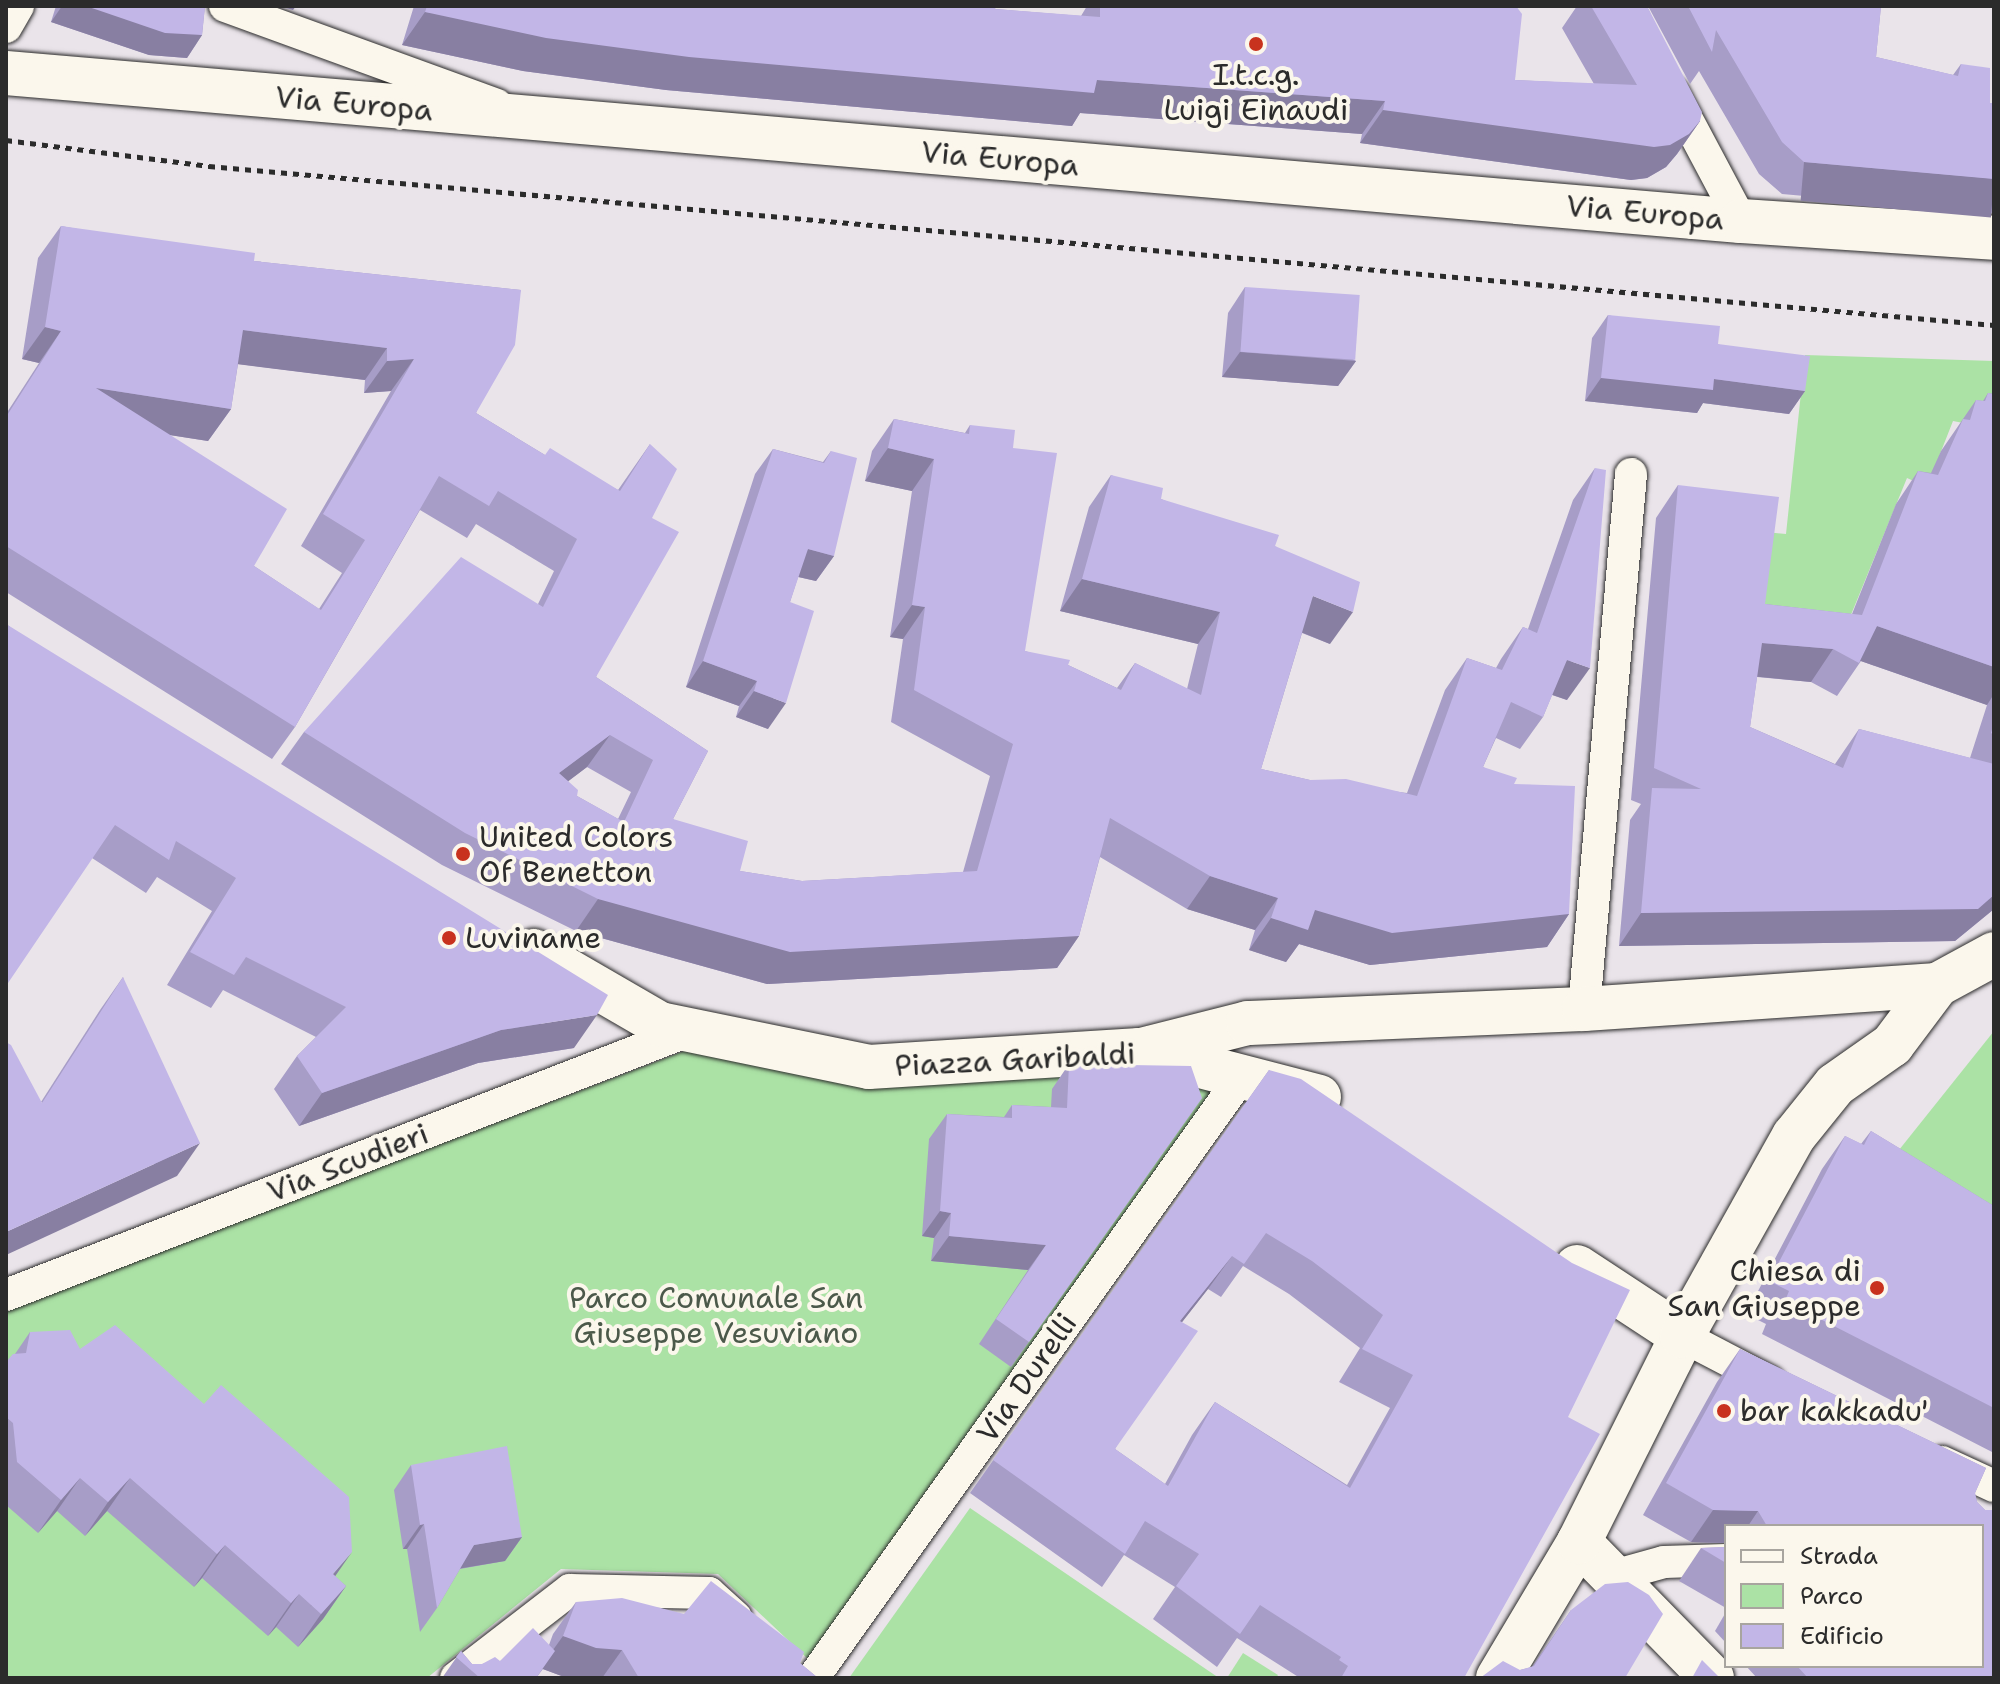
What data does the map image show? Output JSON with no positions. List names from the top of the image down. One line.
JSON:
{"streets":{"main road":["Via Europa","Piazza Garibaldi"],"street":["Via Scudieri","Via Durelli"]},"crossings":[["Piazza Garibaldi","Via Scudieri"],["Piazza Garibaldi","Via Durelli"]],"parks":["Parco Comunale San Giuseppe Vesuviano"],"places":["I.t.c.g. Luigi Einaudi","United Colors Of Benetton","Luviname","Chiesa di San Giuseppe","bar kakkadu'"],"legend":["Strada","Parco","Edificio"]}
